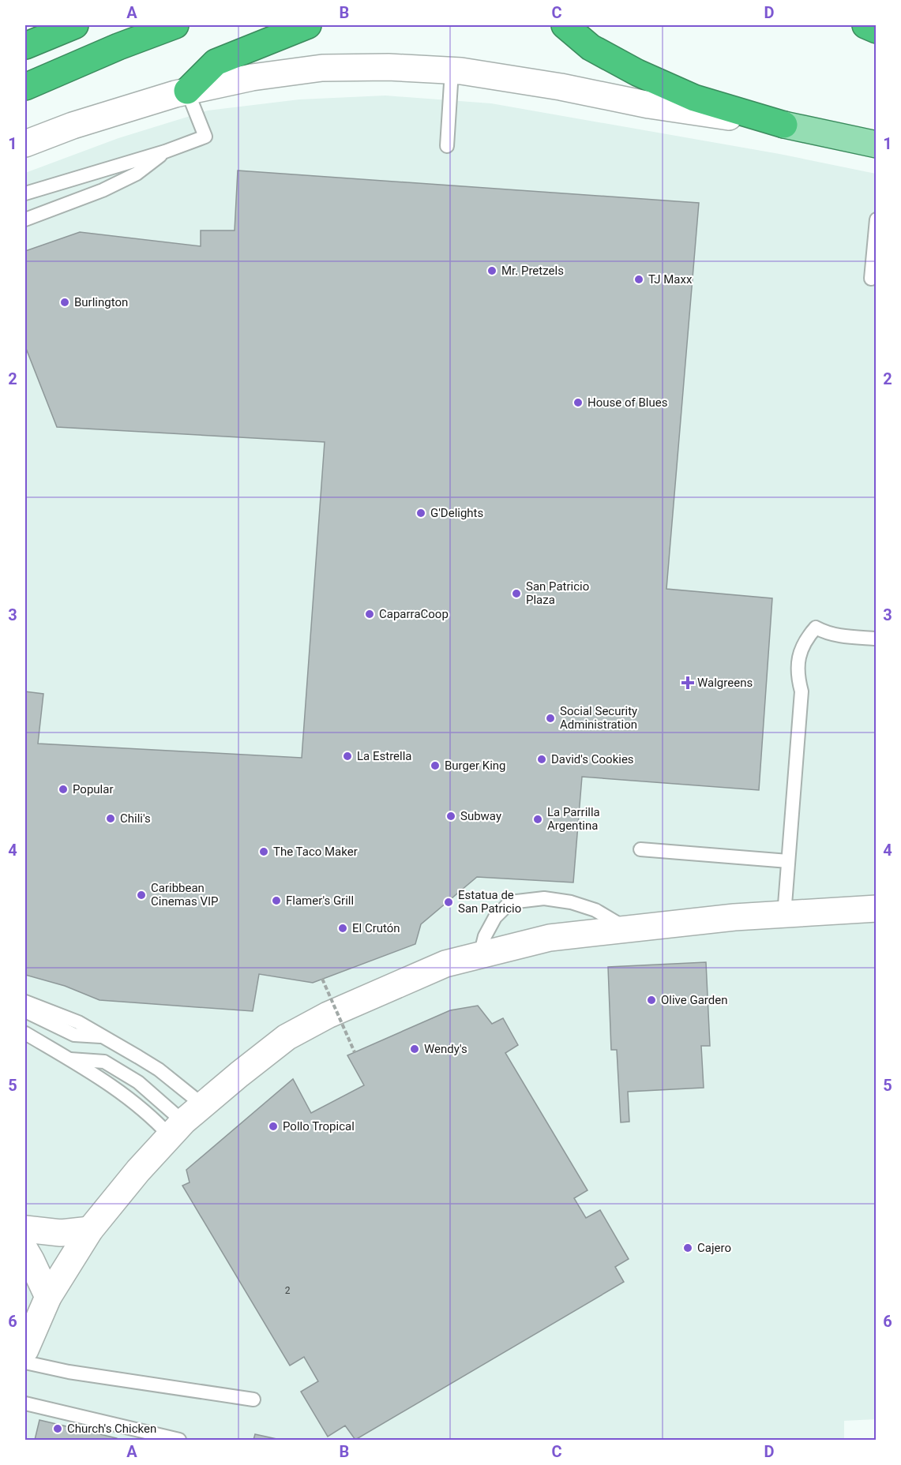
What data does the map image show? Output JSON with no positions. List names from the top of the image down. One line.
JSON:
{"places":{"other":["Mr. Pretzels","TJ Maxx","Burlington","House of Blues","G'Delights","San Patricio Plaza","CaparraCoop","Social Security Administration","La Estrella","David's Cookies","Burger King","Popular","Subway","Chili's","La Parrilla Argentina","The Taco Maker","Caribbean Cinemas VIP","Flamer's Grill","Estatua de San Patricio","El Crutón","Olive Garden","Wendy's","Pollo Tropical","Cajero","Church's Chicken"],"health":["Walgreens"]},"house_numbers":["2"],"grid":{"columns":["A","B","C","D"],"rows":["1","2","3","4","5","6"]}}
